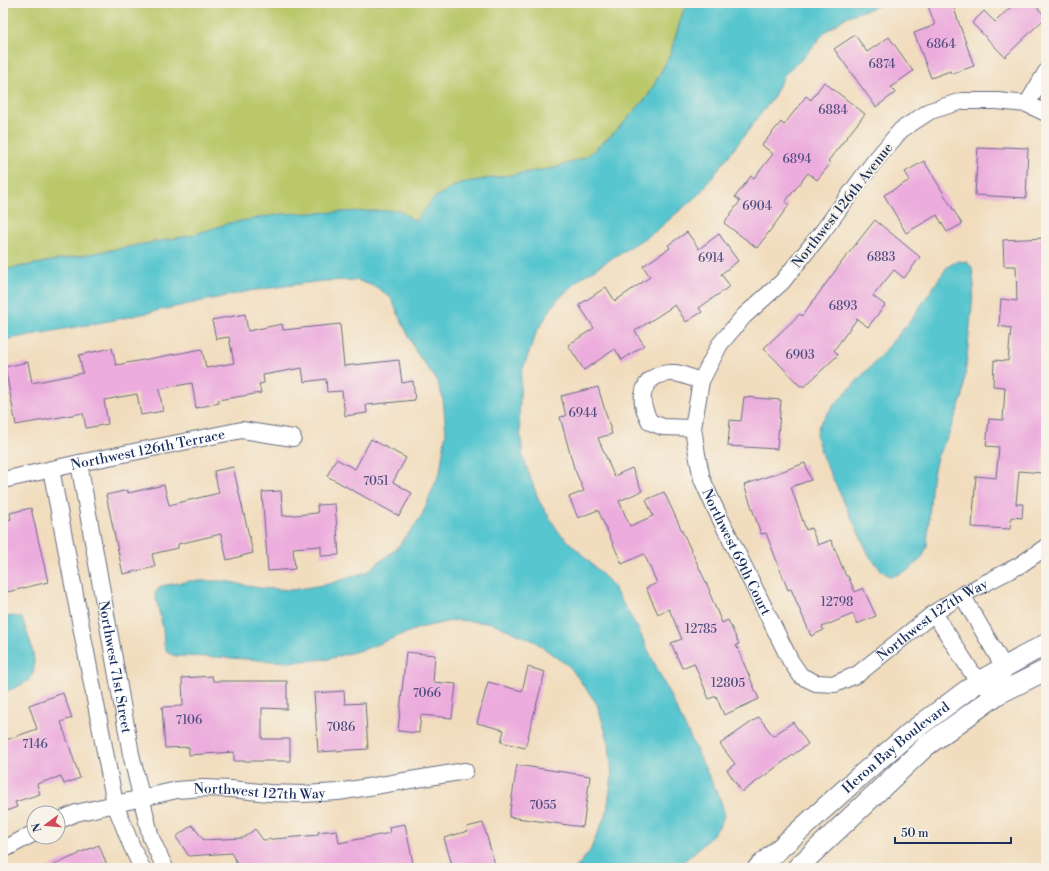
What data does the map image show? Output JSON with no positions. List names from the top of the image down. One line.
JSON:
{"streets":{"street":["Northwest 126th Avenue","Northwest 126th Terrace","Northwest 69th Court","Northwest 127th Way","Northwest 71st Street","Heron Bay Boulevard"]},"crossings":[["Northwest 126th Avenue","Northwest 69th Court"],["Northwest 126th Terrace","Northwest 71st Street"],["Northwest 69th Court","Northwest 127th Way"],["Northwest 127th Way","Northwest 71st Street"]],"house_numbers":["6864","6874","6884","6894","6904","6883","6914","6893","6903","6944","7051","12798","12785","12805","7066","7106","7086","7146","7055"],"scale_bar":"50 m","north":"left"}
